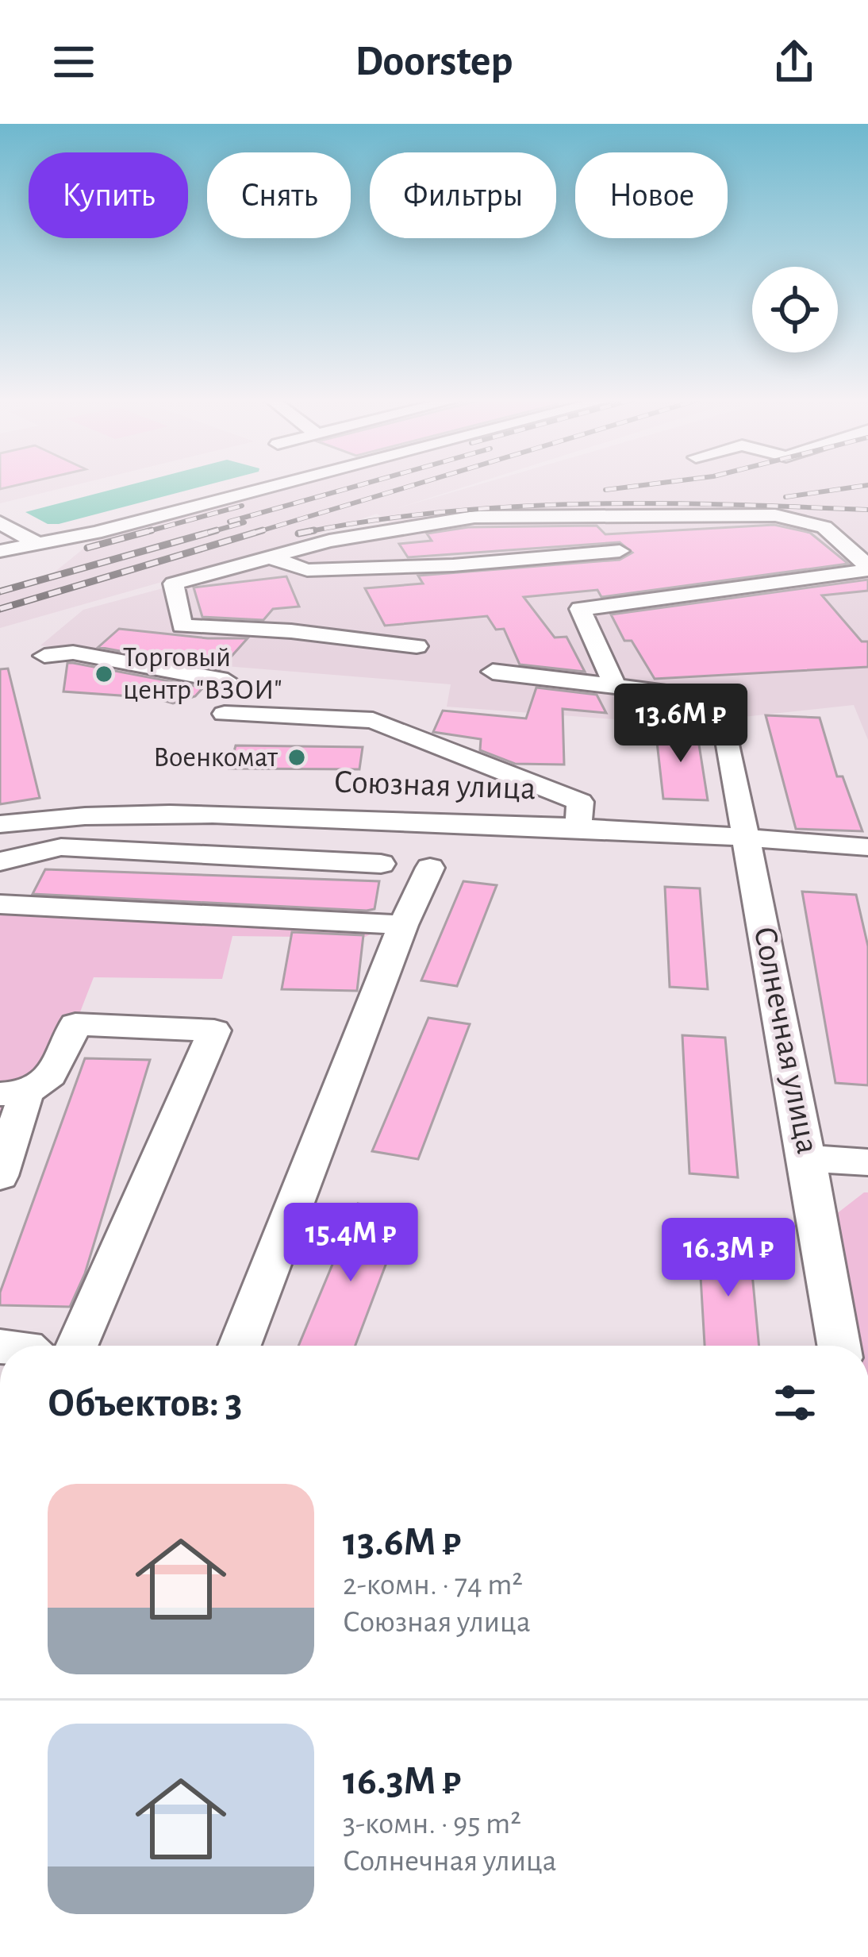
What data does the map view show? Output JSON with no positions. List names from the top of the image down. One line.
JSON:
{"streets":{"street":["Союзная улица","Солнечная улица"]},"crossings":[["Союзная улица","Солнечная улица"]],"places":["Торговый центр \"ВЗОИ\"","Военкомат"],"page":{"header":"Doorstep","chip":["Купить","Снять","Фильтры","Новое"],"price":["13.6M ₽","15.4M ₽","16.3M ₽"],"heading":"Объектов: 3","list":[{"name":"13.6M ₽","note":"2-комн. · 74 m² · Союзная улица"},{"name":"16.3M ₽","note":"3-комн. · 95 m² · Солнечная улица"}]}}
